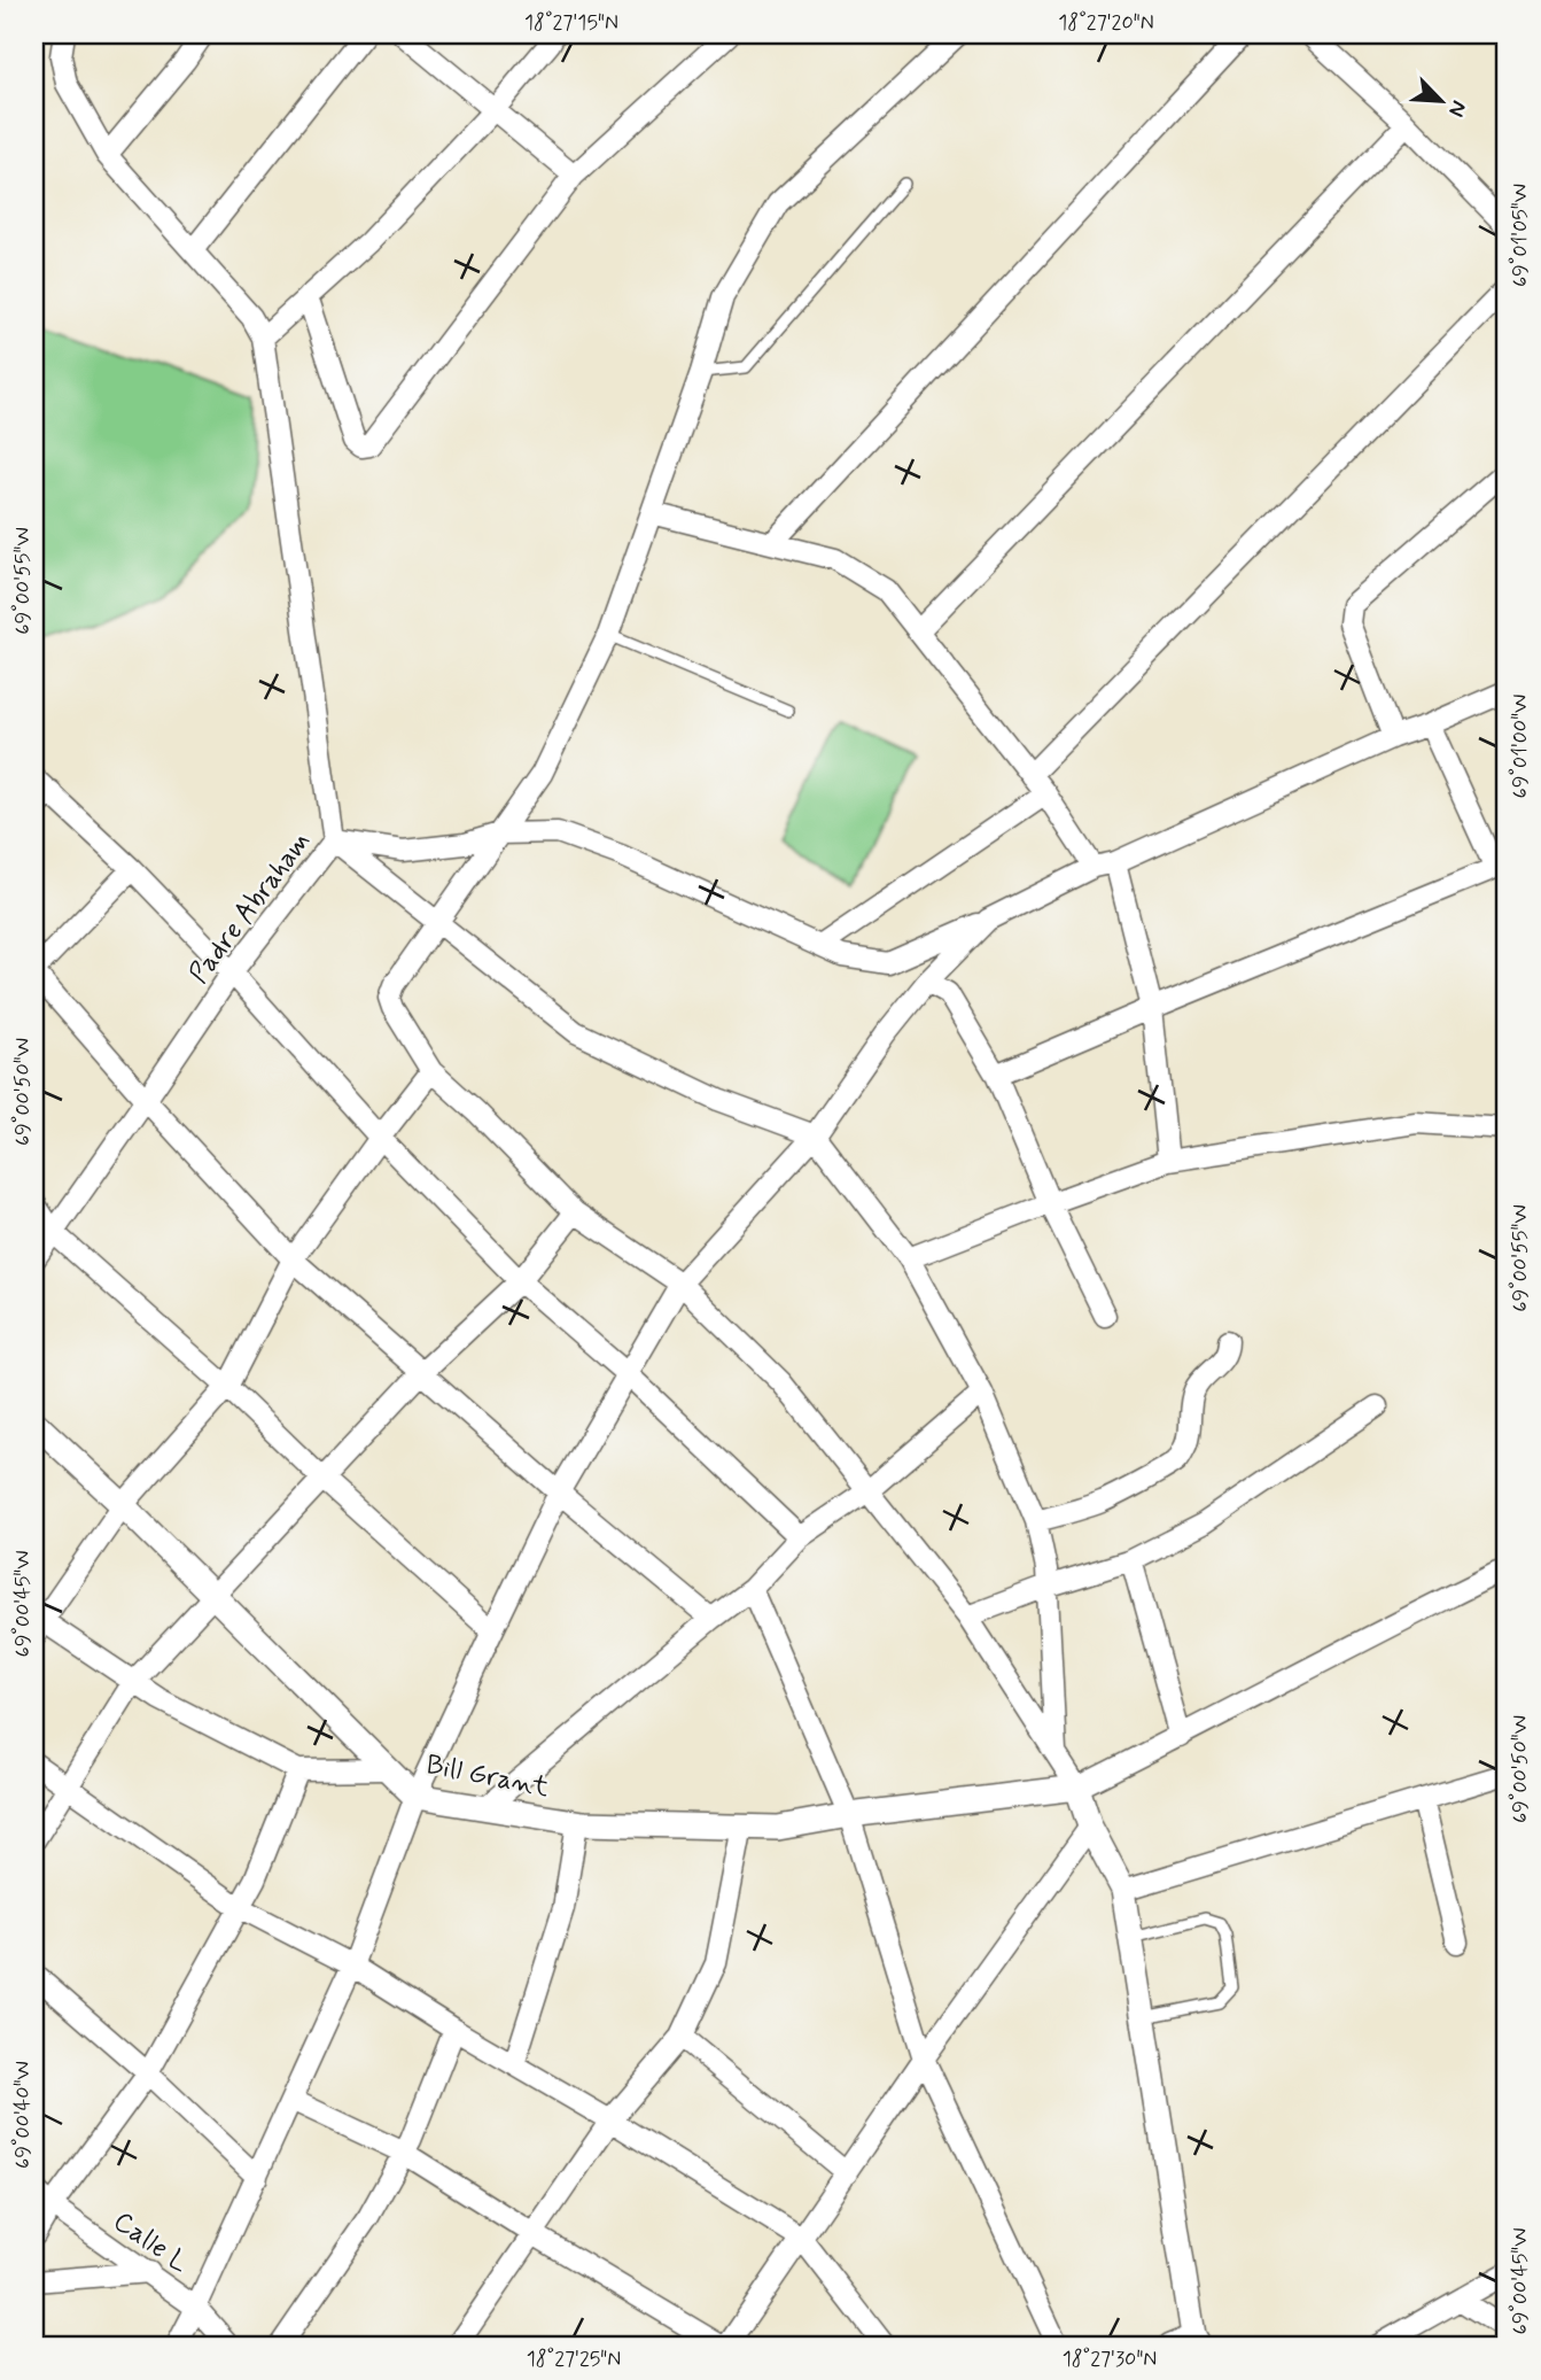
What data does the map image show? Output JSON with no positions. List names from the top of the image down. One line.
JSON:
{"streets":{"street":["Padre Abraham","Bill Grant","Calle L"]},"north":"bottom right","coordinates":["18°27'15\"N","18°27'20\"N","69°01'05\"W","69°00'55\"W","69°01'00\"W","69°00'50\"W","69°00'45\"W","69°00'40\"W","18°27'25\"N","18°27'30\"N"]}
